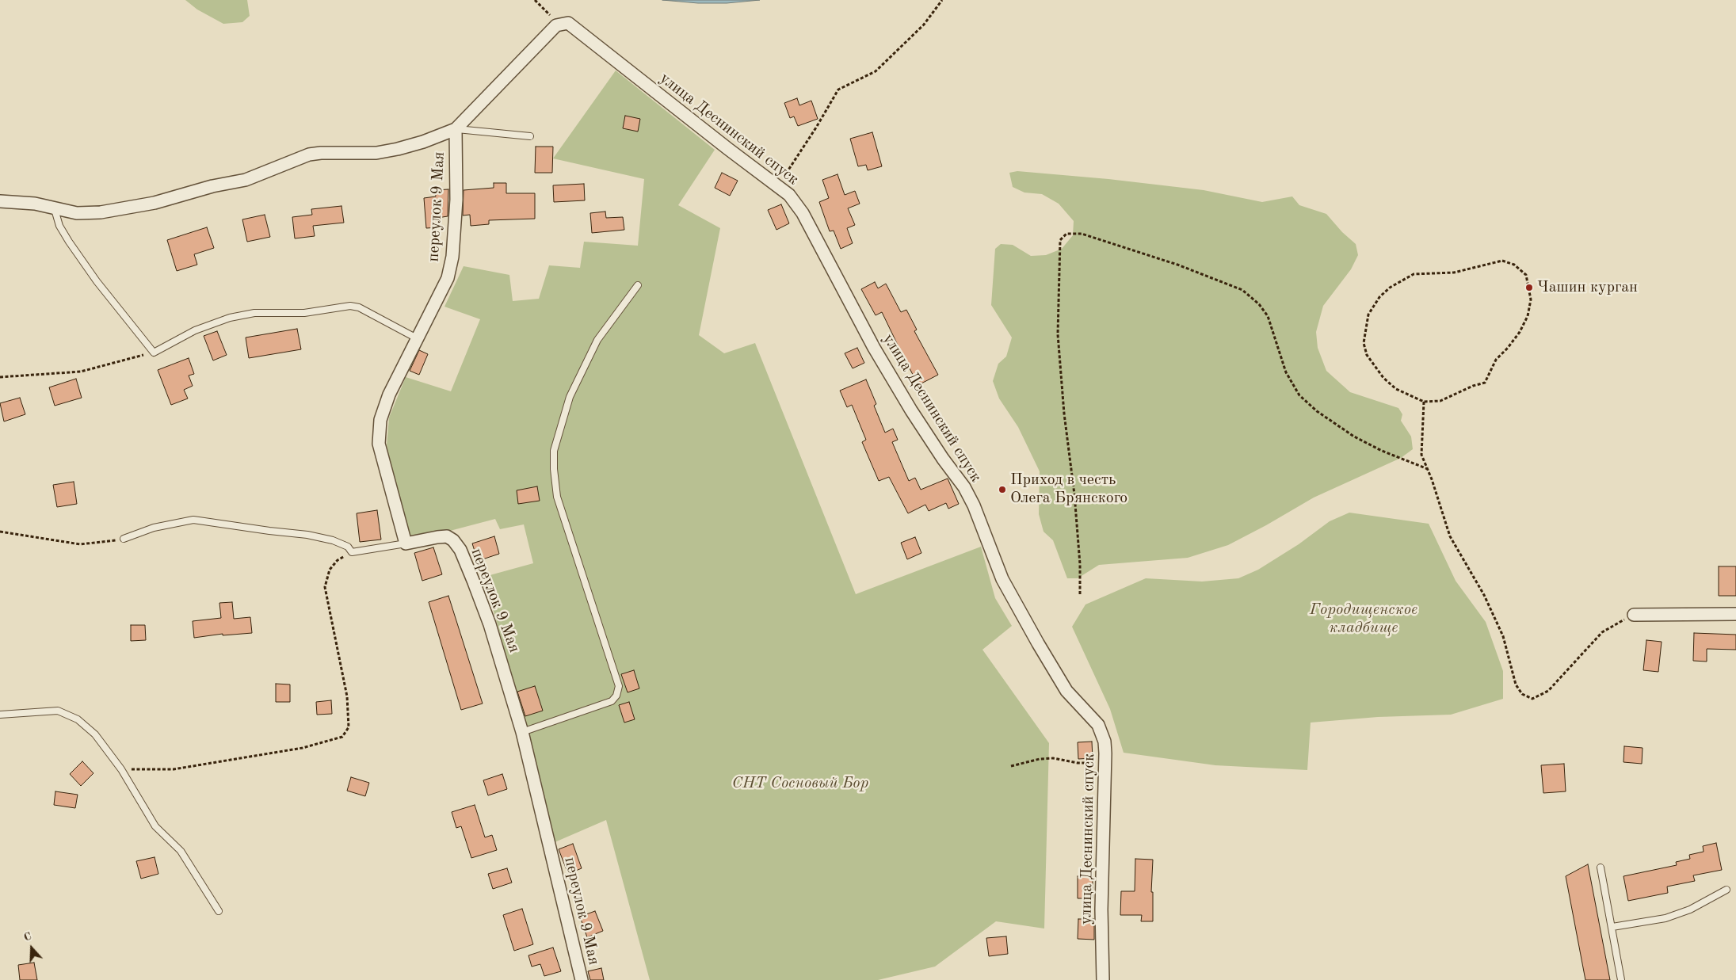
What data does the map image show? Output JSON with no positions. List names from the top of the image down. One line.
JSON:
{"streets":{"street":["улица Деснинский спуск","переулок 9 Мая"]},"parks":["Городищенское кладбище","СНТ Сосновый Бор"],"places":["Чашин курган","Приход в честь Олега Брянского"],"north":"top"}
